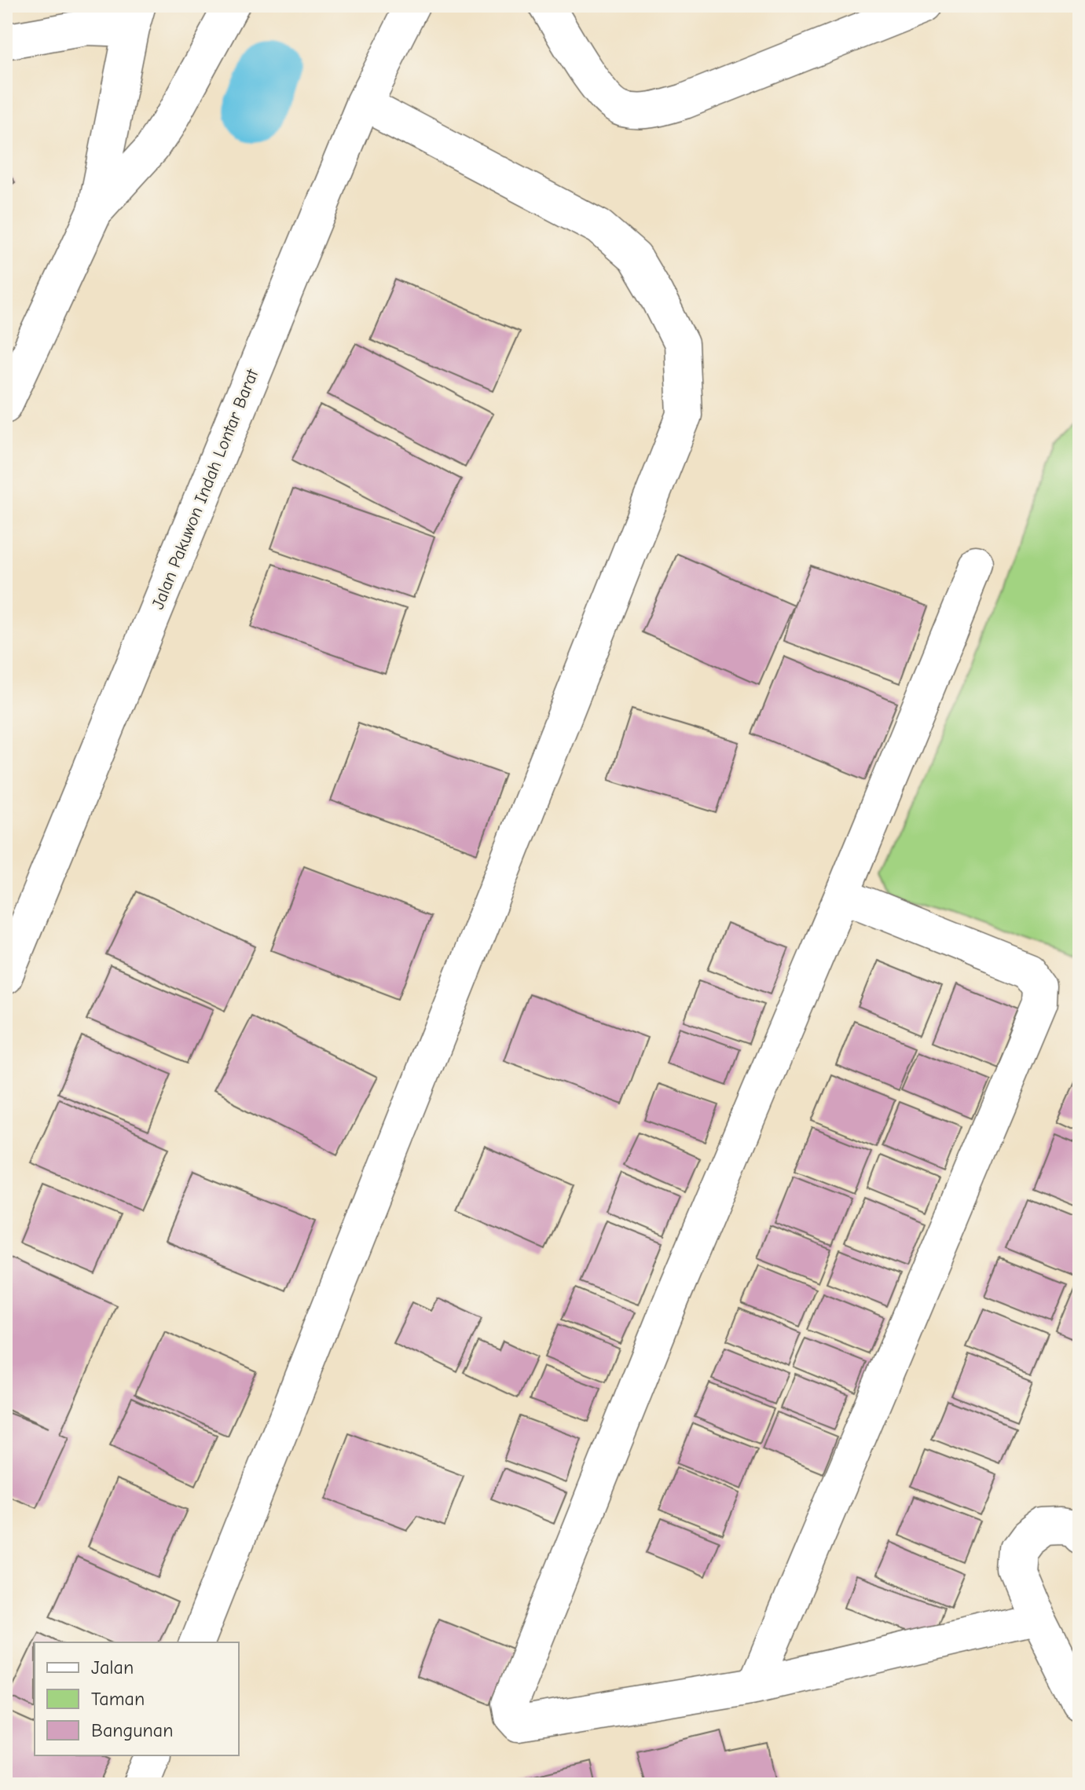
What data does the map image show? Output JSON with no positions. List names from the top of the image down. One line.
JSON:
{"streets":{"street":["Jalan Pakuwon Indah Lontar Barat"]},"legend":["Jalan","Taman","Bangunan"]}
